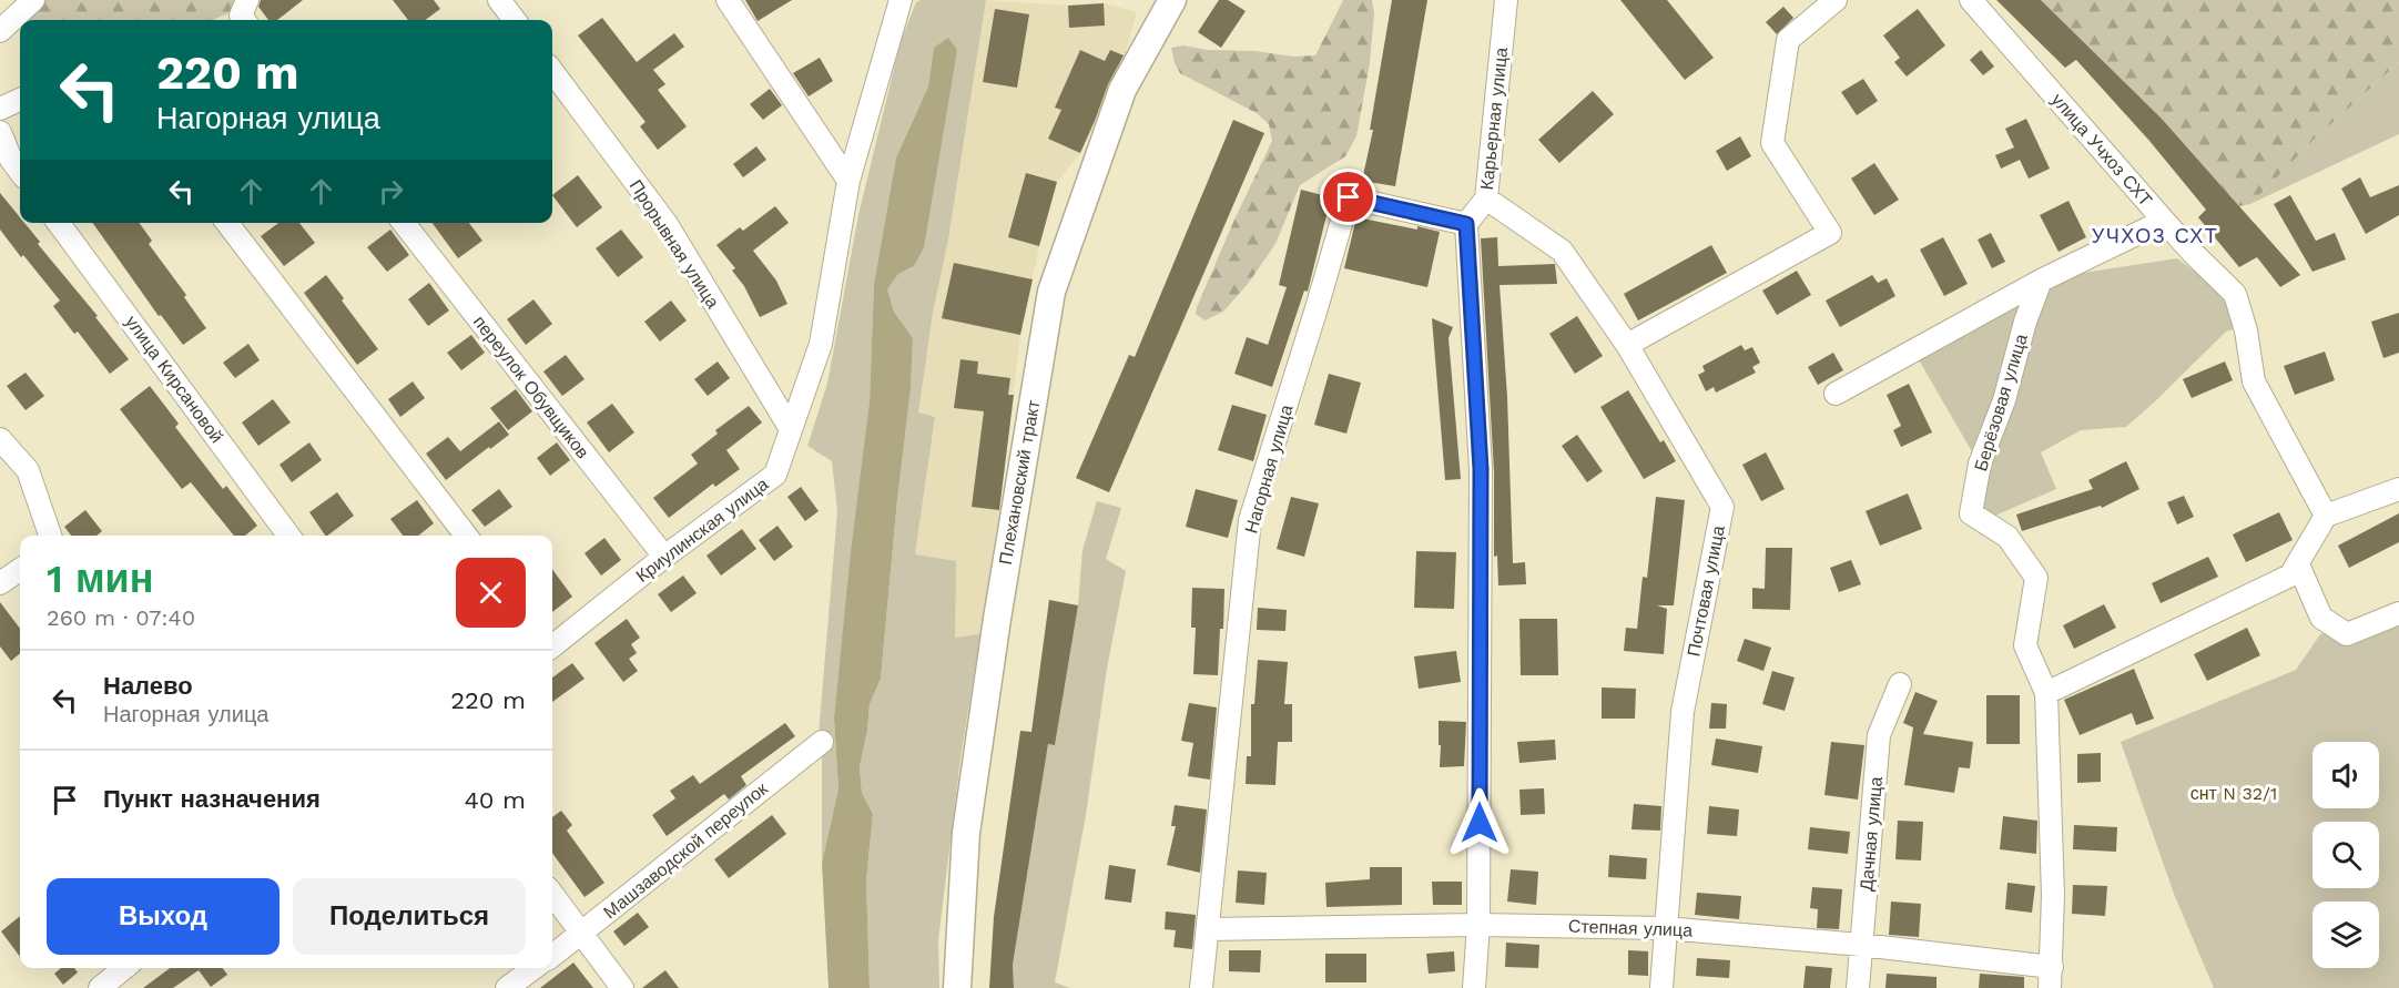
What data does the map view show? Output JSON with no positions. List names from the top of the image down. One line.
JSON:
{"streets":{"street":["Карьерная улица","улица Учхоз СХТ","Прорывная улица","улица Кирсановой","переулок Обувщиков","Берёзовая улица","Нагорная улица","Плехановский тракт","Криулинская улица","Почтовая улица","Дачная улица","Машзаводской переулок","Степная улица"]},"crossings":[["Карьерная улица","Нагорная улица"],["Карьерная улица","Почтовая улица"],["Прорывная улица","Криулинская улица"],["переулок Обувщиков","Криулинская улица"],["Берёзовая улица","Степная улица"],["Нагорная улица","Степная улица"],["Почтовая улица","Степная улица"],["Дачная улица","Степная улица"]],"districts":["УЧХОЗ СХТ"],"parks":["снт N 32/1"],"page":{"turn":["220 m","Нагорная улица"],"heading":["1 мин","260 m · 07:40"],"list":[{"name":"Налево","note":"Нагорная улица","value":"220 m"},{"name":"Пункт назначения","value":"40 m"}],"buttons":["Выход","Поделиться"]}}
